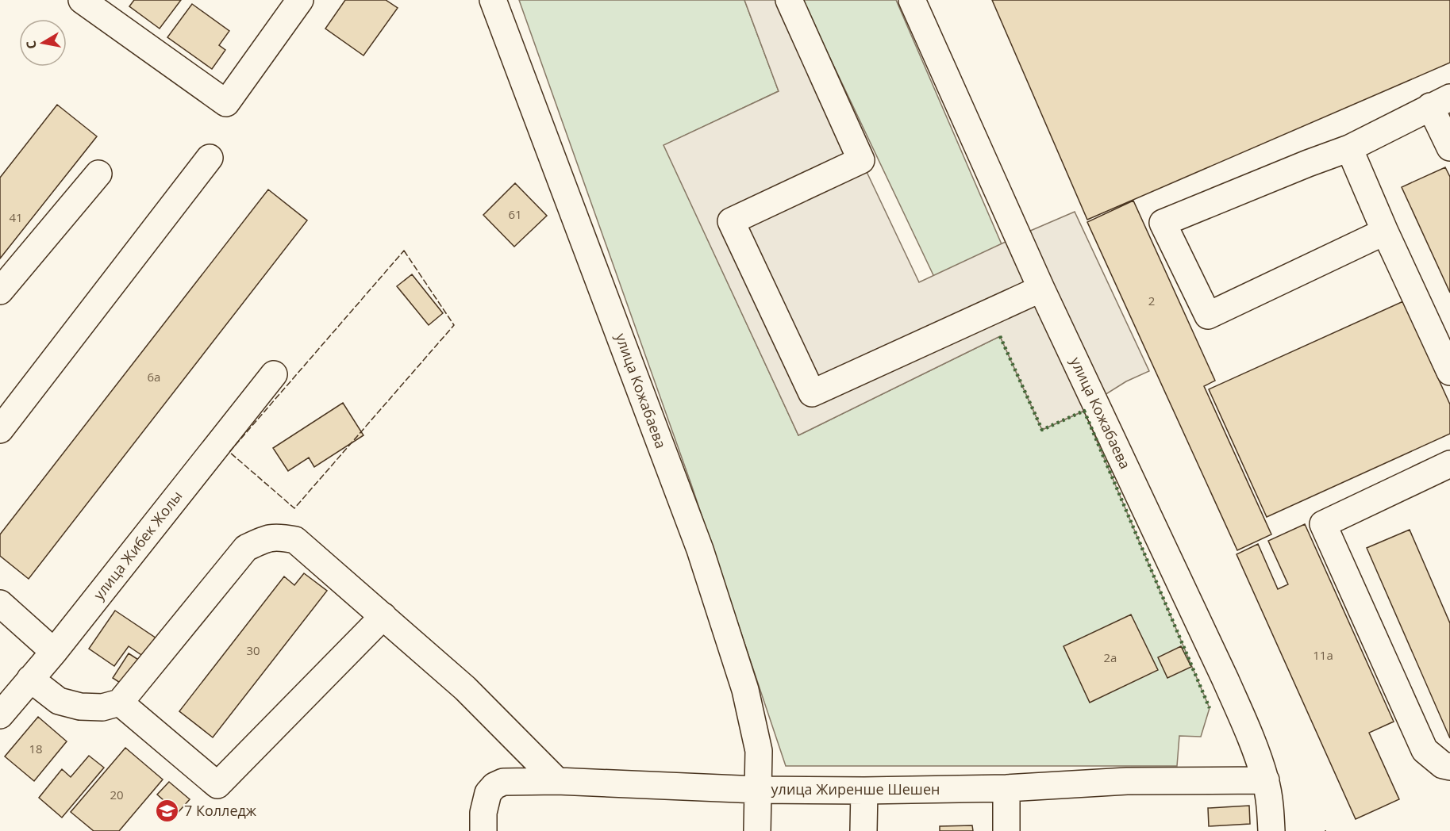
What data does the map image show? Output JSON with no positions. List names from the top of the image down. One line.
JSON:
{"streets":{"street":["улица Кожабаева","улица Жибек Жолы","улица Жиренше Шешен"]},"crossings":[["улица Кожабаева","улица Жиренше Шешен"]],"places":{"school or university":["7 Колледж"]},"house_numbers":["61","41","2","6а","30","11а","2а","18","20"],"north":"left"}
